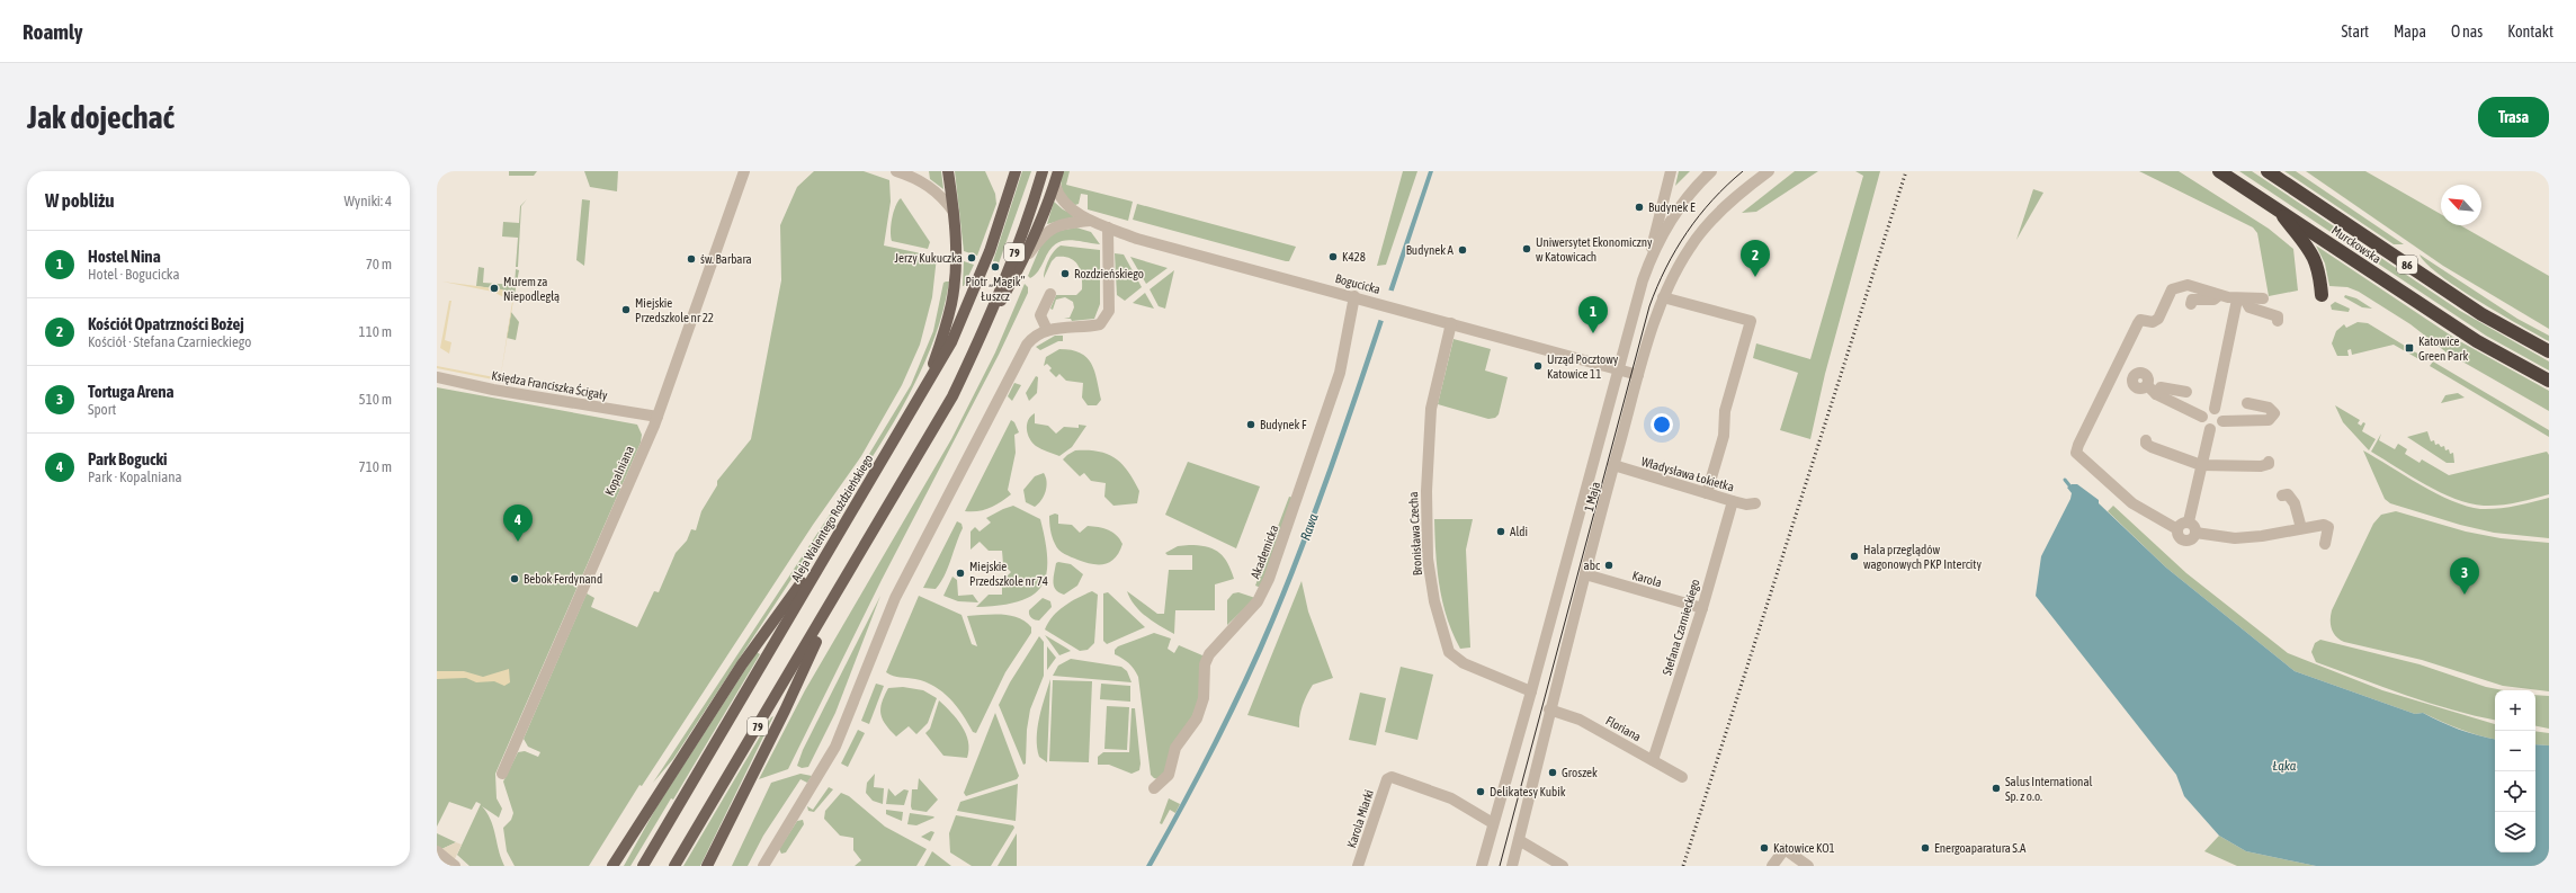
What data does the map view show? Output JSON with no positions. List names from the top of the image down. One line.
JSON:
{"streets":{"highway":["Murckowska","86"],"main road":["79","Aleja Walentego Roździeńskiego"],"street":["Bogucicka","Księdza Franciszka Ścigały","Kopalniana","Władysława Łokietka","1 Maja","Bronisława Czecha","Akademicka","Karola","Stefana Czarnieckiego","Floriana","Karola Miarki"]},"crossings":[["79","Bogucicka"],["Bogucicka","1 Maja"],["Bogucicka","Bronisława Czecha"],["Bogucicka","Akademicka"],["Księdza Franciszka Ścigały","Kopalniana"],["Władysława Łokietka","1 Maja"],["Władysława Łokietka","Stefana Czarnieckiego"],["1 Maja","Bronisława Czecha"],["1 Maja","Karola"],["1 Maja","Floriana"],["1 Maja","Karola Miarki"],["Karola","Stefana Czarnieckiego"],["Stefana Czarnieckiego","Floriana"]],"water":["Rawa","Łąka"],"places":{"other":["Budynek E","Uniwersytet Ekonomiczny w Katowicach","Budynek A","K428","Jerzy Kukuczka","św. Barbara","Piotr „Magik” Łuszcz","Rozdzieńskiego","Murem za Niepodległą","Miejskie Przedszkole nr 22","Urząd Pocztowy Katowice 11","Budynek F","Aldi","Hala przeglądów wagonowych PKP Intercity","abc","Miejskie Przedszkole nr 74","Bebok Ferdynand","Groszek","Salus International Sp. z o.o.","Delikatesy Kubik","Katowice KO1","Energoaparatura S.A"],"transit":["Katowice Green Park"]},"north":"top left","page":{"header":"Roamly","nav":["Start","Mapa","O nas","Kontakt"],"buttons":"Trasa","title":"Jak dojechać","heading":["W pobliżu","Wyniki: 4"],"list":[{"mark":"1","name":"Hostel Nina","note":"Hotel · Bogucicka","value":"70 m"},{"mark":"2","name":"Kościół Opatrzności Bożej","note":"Kościół · Stefana Czarnieckiego","value":"110 m"},{"mark":"3","name":"Tortuga Arena","note":"Sport","value":"510 m"},{"mark":"4","name":"Park Bogucki","note":"Park · Kopalniana","value":"710 m"}],"pins":["2","1","4","3"],"map_buttons":["+","−"]}}
